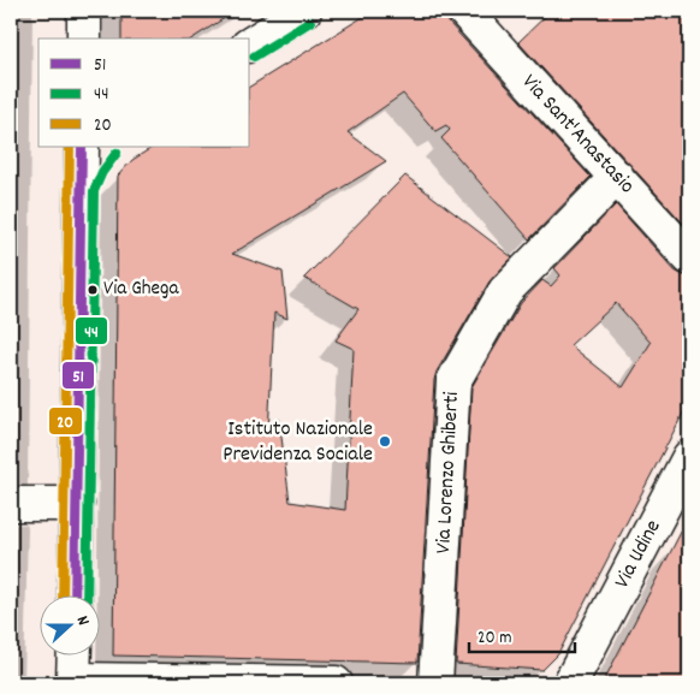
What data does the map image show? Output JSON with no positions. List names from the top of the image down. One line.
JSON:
{"streets":{"main road":["Via Sant'Anastasio","Via Lorenzo Ghiberti","Via Udine"]},"crossings":[["Via Sant'Anastasio","Via Lorenzo Ghiberti"]],"places":["Via Ghega","Istituto Nazionale Previdenza Sociale"],"lines":["transit line 44","transit line 51","transit line 20"],"legend":["51","44","20"],"scale_bar":"20 m","north":"right"}
